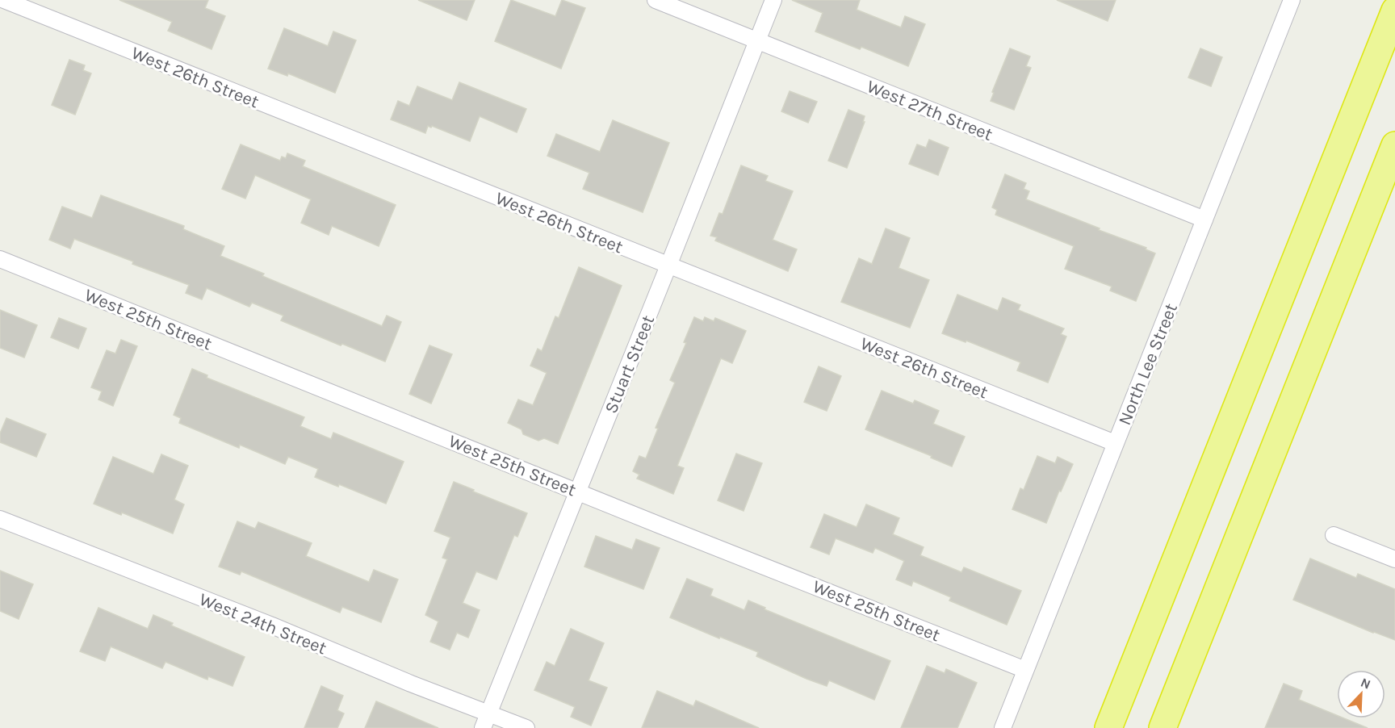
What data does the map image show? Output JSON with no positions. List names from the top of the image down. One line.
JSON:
{"streets":{"street":["West 26th Street","West 27th Street","West 25th Street","Stuart Street","North Lee Street","West 24th Street"]},"crossings":[["West 26th Street","Stuart Street"],["West 26th Street","North Lee Street"],["West 27th Street","Stuart Street"],["West 27th Street","North Lee Street"],["West 25th Street","Stuart Street"],["West 25th Street","North Lee Street"],["Stuart Street","West 24th Street"]],"north":"top right"}
